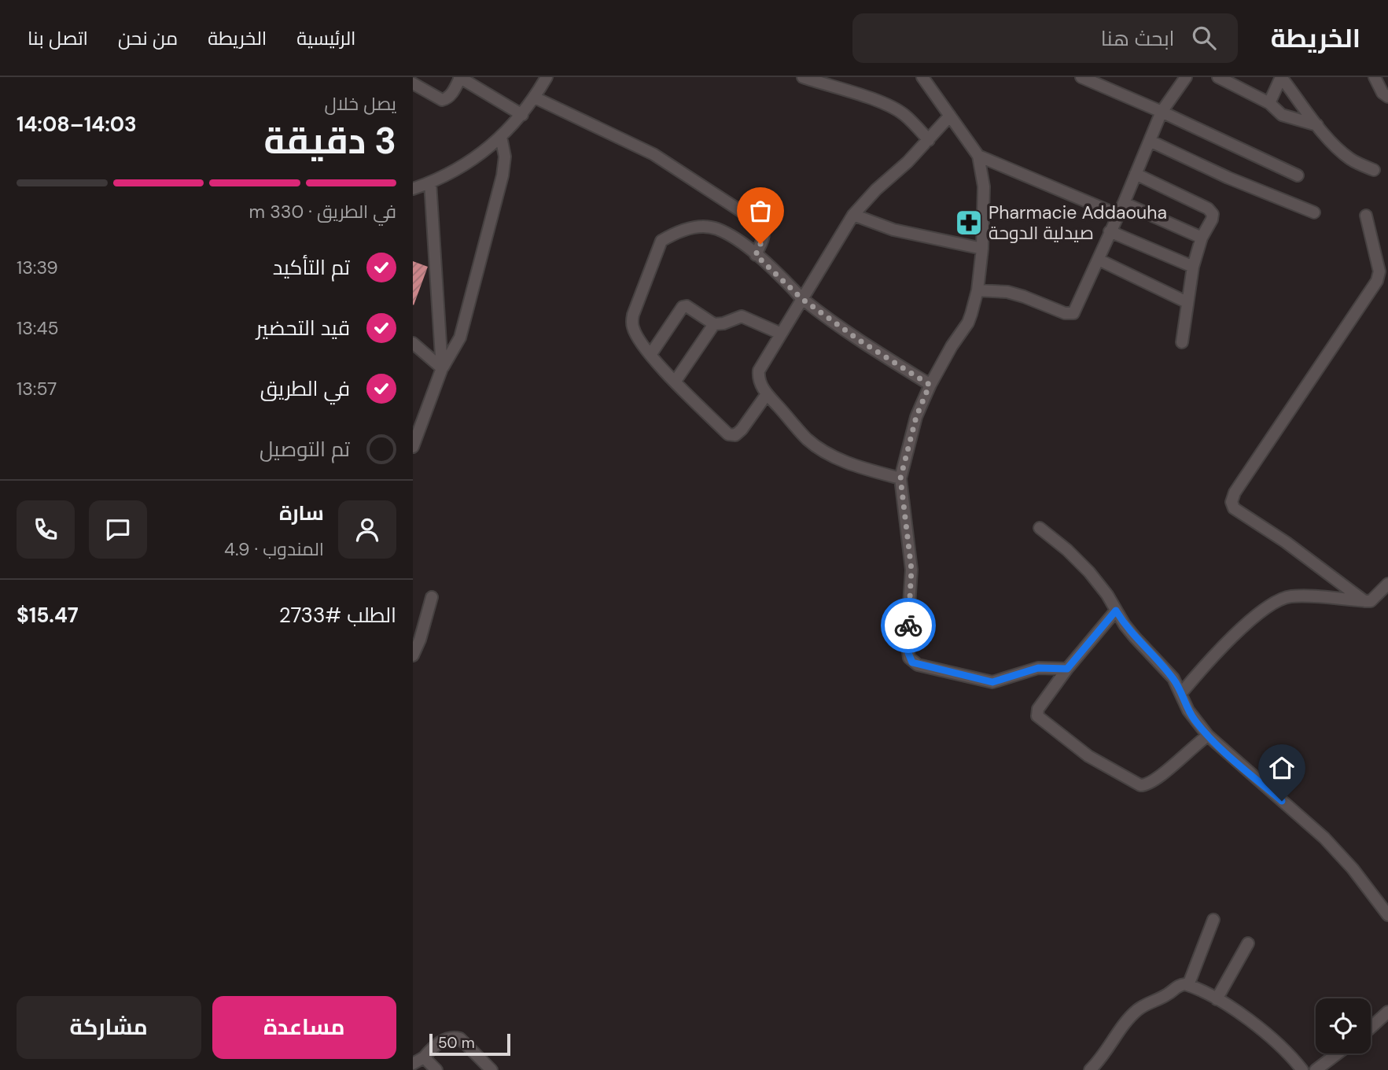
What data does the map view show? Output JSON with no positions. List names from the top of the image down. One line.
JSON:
{"places":{"pharmacy":["Pharmacie Addaouha صيدلية الدوحة"]},"scale_bar":"50 m","page":{"header":"الخريطة","search":"ابحث هنا","nav":["الرئيسية","الخريطة","من نحن","اتصل بنا"],"heading":["3 دقيقة","يصل خلال","14:03–14:08"],"panel":["سارة","المندوب · 4.9","الطلب #2733","$15.47"],"bar":"في الطريق · 330 m","list":[["تم التأكيد","13:39"],["قيد التحضير","13:45"],["في الطريق","13:57"],"تم التوصيل"],"buttons":["مساعدة","مشاركة"],"scale":"50 m"}}
